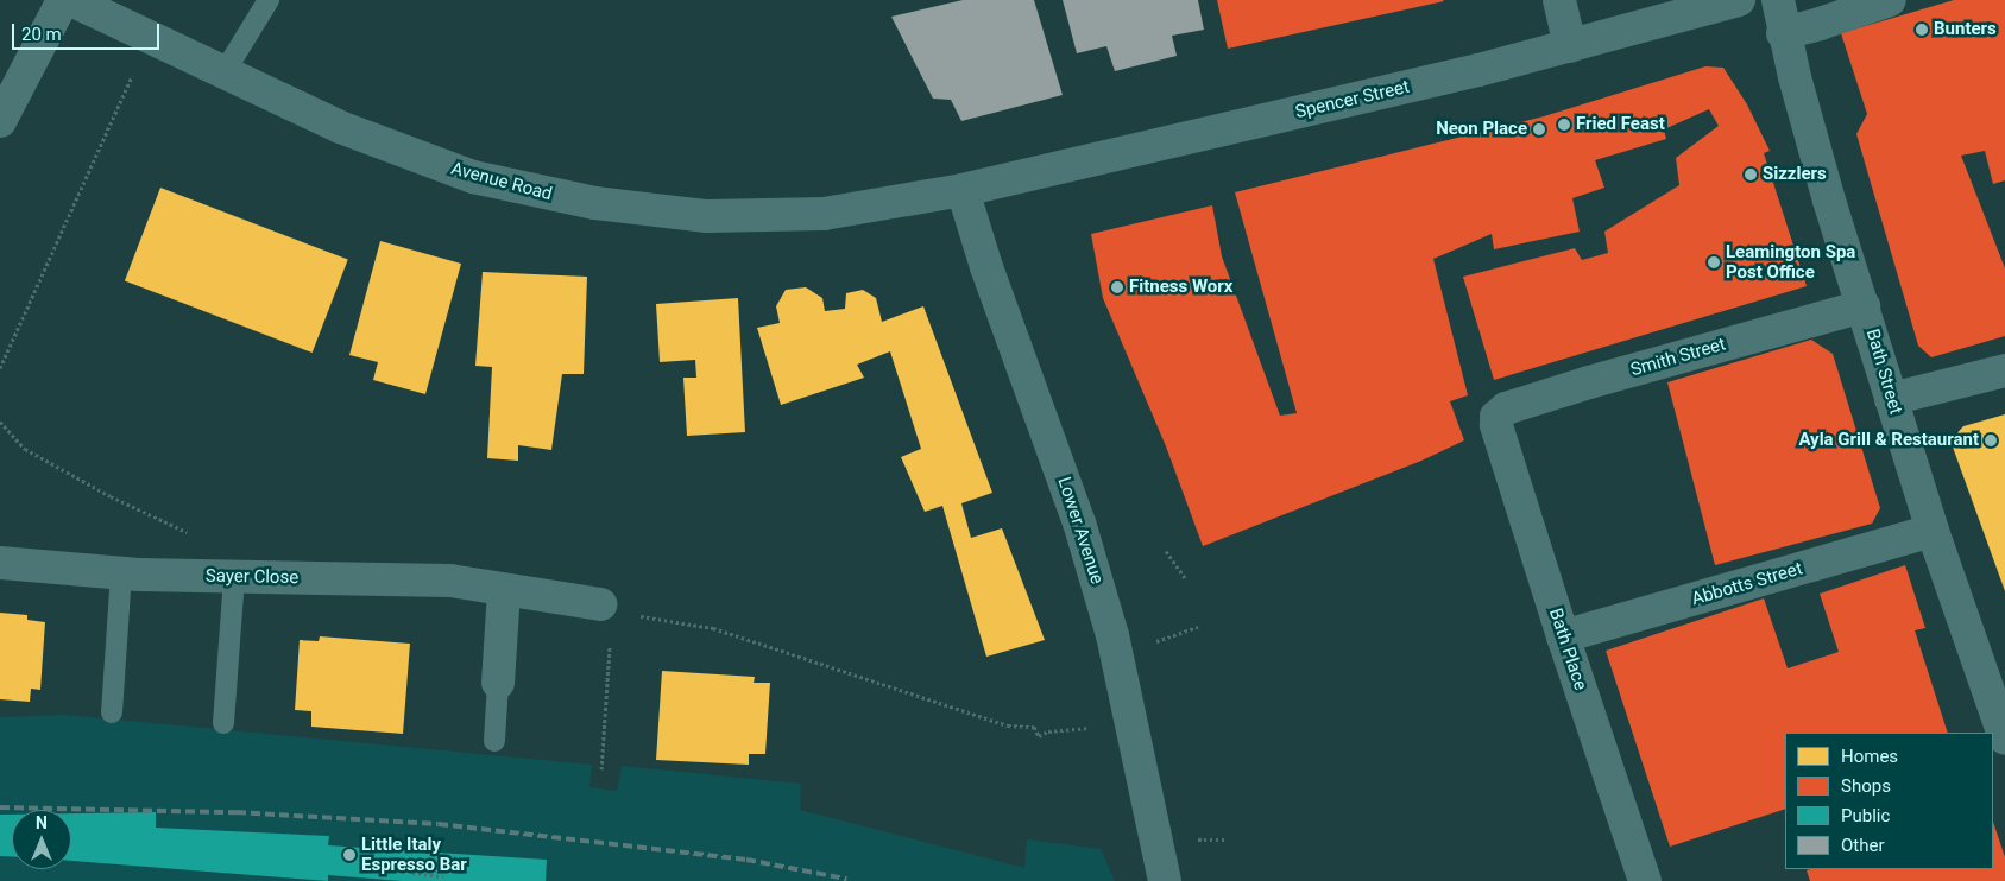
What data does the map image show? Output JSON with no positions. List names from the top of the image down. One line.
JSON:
{"streets":{"street":["Spencer Street","Avenue Road","Smith Street","Bath Street","Lower Avenue","Sayer Close","Abbotts Street","Bath Place"]},"crossings":[["Spencer Street","Avenue Road"],["Spencer Street","Lower Avenue"],["Avenue Road","Lower Avenue"],["Smith Street","Bath Street"],["Smith Street","Bath Place"],["Bath Street","Abbotts Street"],["Abbotts Street","Bath Place"]],"places":["Bunters","Fried Feast","Neon Place","Sizzlers","Leamington Spa Post Office","Fitness Worx","Ayla Grill & Restaurant","Little Italy Espresso Bar"],"legend":["Homes","Shops","Public","Other"],"scale_bar":"20 m","north":"top"}
